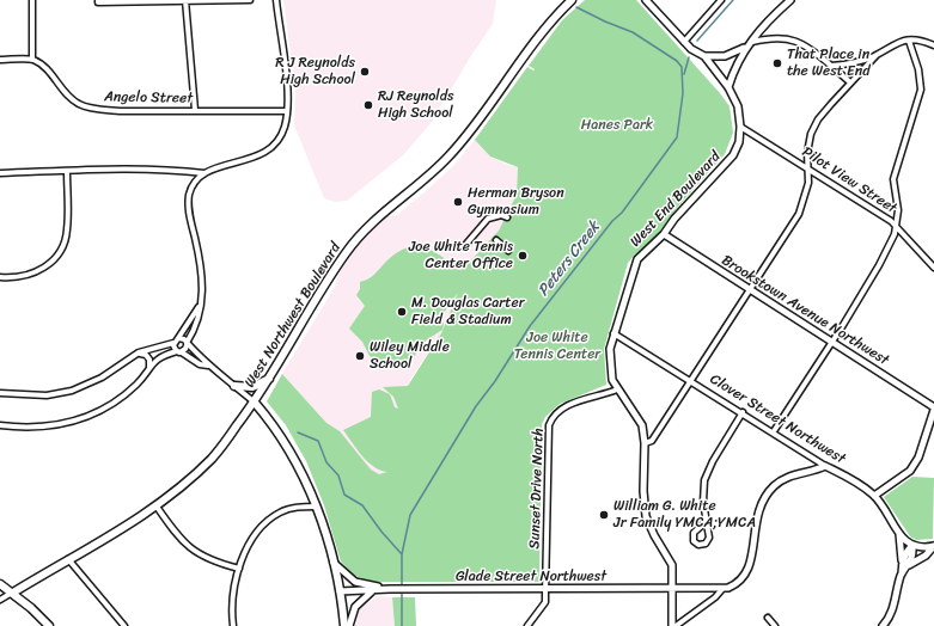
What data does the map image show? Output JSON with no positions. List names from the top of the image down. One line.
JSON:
{"streets":{"main road":["West Northwest Boulevard"],"street":["Angelo Street","Pilot View Street","West End Boulevard","Brookstown Avenue Northwest","Clover Street Northwest","Sunset Drive North","Glade Street Northwest"]},"crossings":[["Pilot View Street","West End Boulevard"],["West End Boulevard","Brookstown Avenue Northwest"],["West End Boulevard","Clover Street Northwest"],["West End Boulevard","Sunset Drive North"],["West End Boulevard","Glade Street Northwest"],["Sunset Drive North","Glade Street Northwest"]],"water":["Peters Creek"],"parks":["Hanes Park","Joe White Tennis Center"],"places":["That Place in the West End","R J Reynolds High School","RJ Reynolds High School","Herman Bryson Gymnasium","Joe White Tennis Center Office","M. Douglas Carter Field & Stadium","Wiley Middle School","William G. White Jr Family YMCA;YMCA"]}
